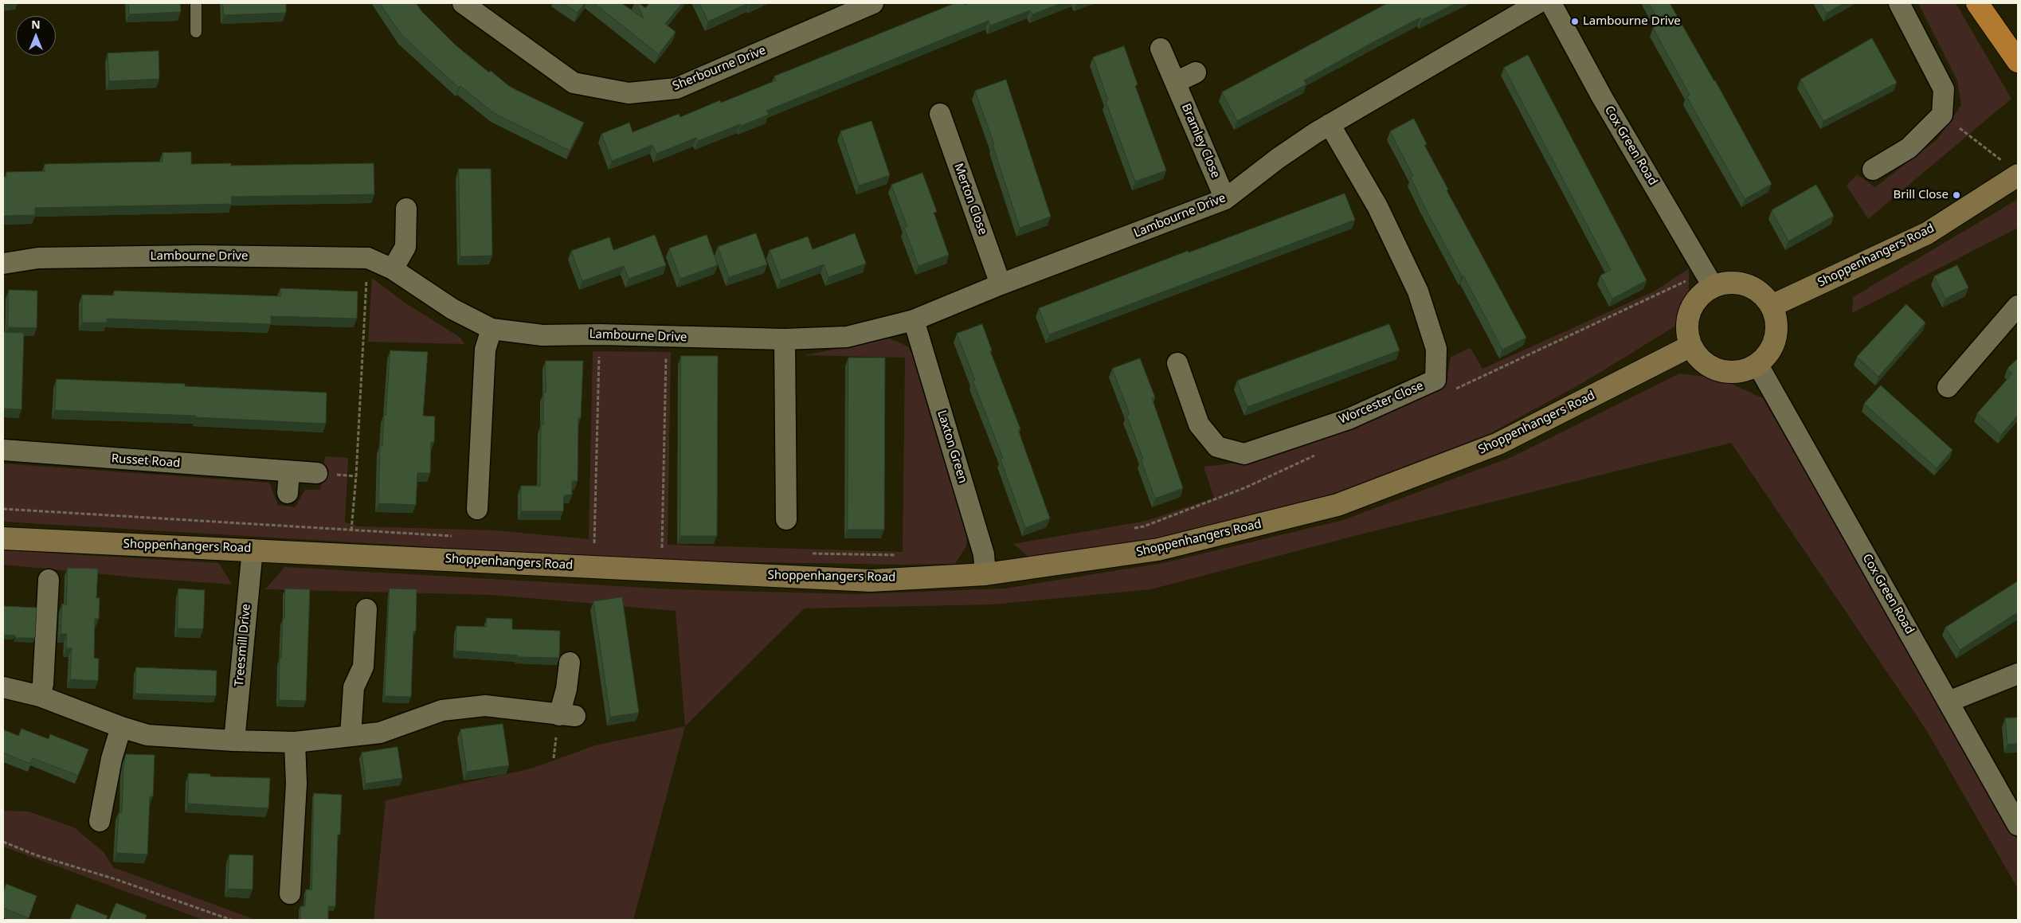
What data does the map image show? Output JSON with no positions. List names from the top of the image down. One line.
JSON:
{"streets":{"street":["Sherbourne Drive","Bramley Close","Cox Green Road","Merton Close","Lambourne Drive","Shoppenhangers Road","Worcester Close","Laxton Green","Russet Road","Treesmill Drive"]},"crossings":[["Bramley Close","Lambourne Drive"],["Cox Green Road","Shoppenhangers Road"],["Merton Close","Lambourne Drive"],["Lambourne Drive","Worcester Close"],["Lambourne Drive","Laxton Green"],["Shoppenhangers Road","Laxton Green"],["Shoppenhangers Road","Treesmill Drive"]],"places":["Lambourne Drive","Brill Close"],"north":"top"}
